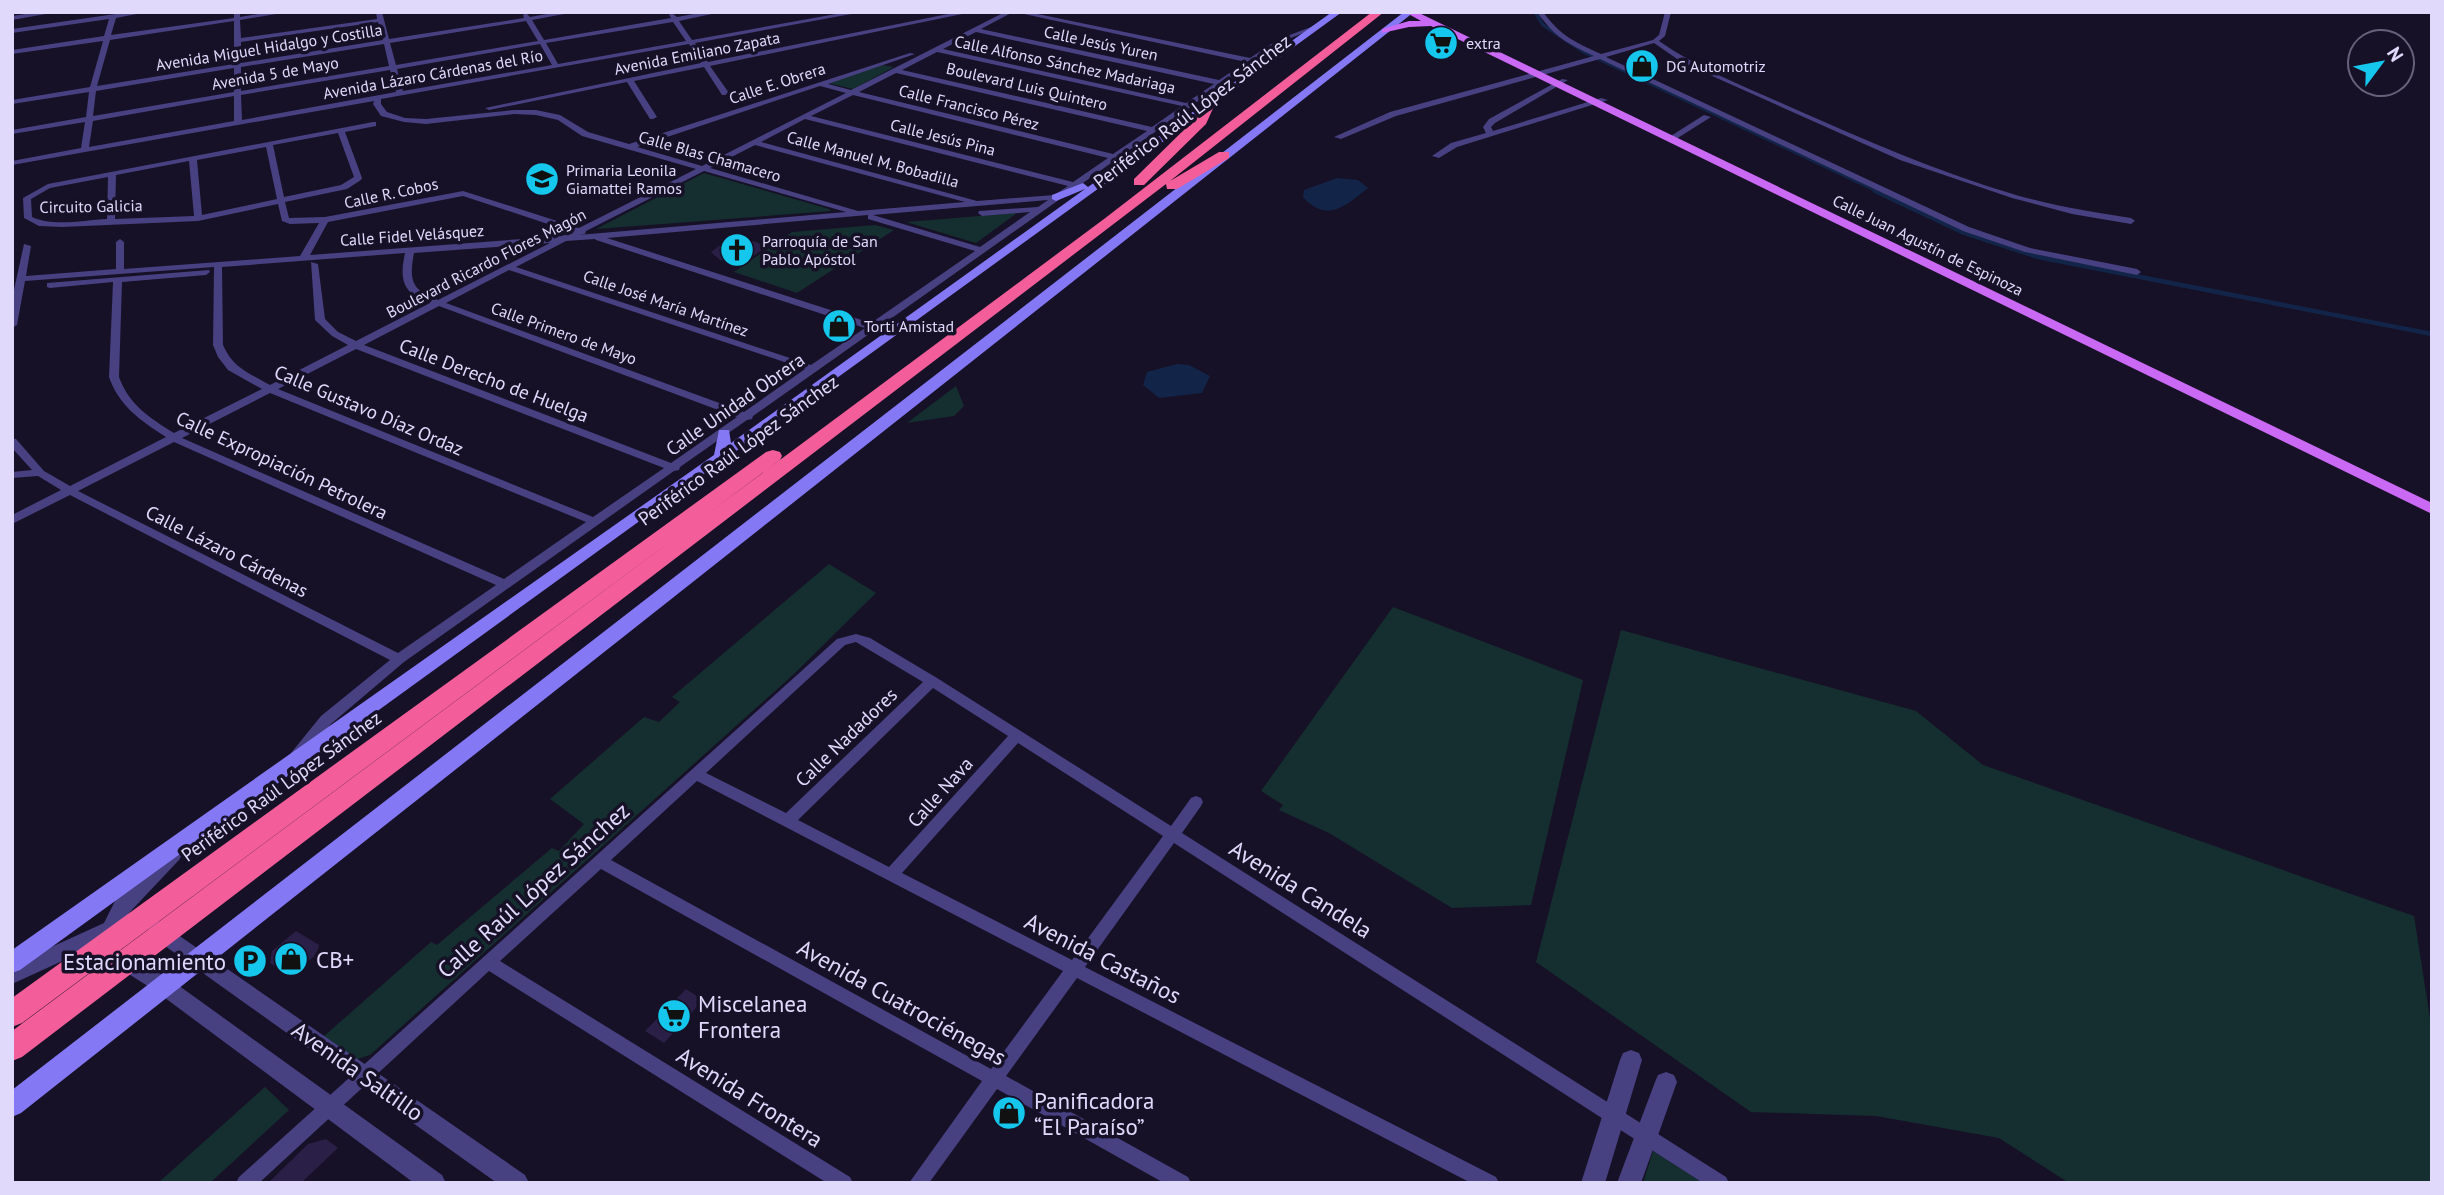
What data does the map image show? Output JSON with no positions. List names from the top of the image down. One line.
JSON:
{"streets":{"highway":["Periférico Raúl López Sánchez"],"main road":["Calle Juan Agustín de Espinoza"],"street":["Calle Jesús Yuren","Avenida Miguel Hidalgo y Costilla","Avenida Emiliano Zapata","Calle Alfonso Sánchez Madariaga","Avenida 5 de Mayo","Avenida Lázaro Cárdenas del Río","Calle E. Obrera","Boulevard Luis Quintero","Calle Francisco Pérez","Calle Jesús Pina","Calle Blas Chamacero","Calle Manuel M. Bobadilla","Calle R. Cobos","Circuito Galicia","Calle Fidel Velásquez","Boulevard Ricardo Flores Magón","Calle José María Martínez","Calle Primero de Mayo","Calle Derecho de Huelga","Calle Unidad Obrera","Calle Gustavo Díaz Ordaz","Calle Expropiación Petrolera","Calle Lázaro Cárdenas","Calle Nadadores","Calle Nava","Avenida Candela","Calle Raúl López Sánchez","Avenida Castaños","Avenida Cuatrociénegas","Avenida Saltillo","Avenida Frontera"]},"crossings":[["Calle Jesús Yuren","Boulevard Ricardo Flores Magón"],["Calle Jesús Yuren","Calle Unidad Obrera"],["Avenida Emiliano Zapata","Calle Blas Chamacero"],["Calle Alfonso Sánchez Madariaga","Calle E. Obrera"],["Calle Alfonso Sánchez Madariaga","Boulevard Ricardo Flores Magón"],["Calle Alfonso Sánchez Madariaga","Calle Unidad Obrera"],["Calle E. Obrera","Calle Francisco Pérez"],["Calle E. Obrera","Calle Blas Chamacero"],["Calle E. Obrera","Boulevard Ricardo Flores Magón"],["Boulevard Luis Quintero","Boulevard Ricardo Flores Magón"],["Boulevard Luis Quintero","Calle Unidad Obrera"],["Calle Francisco Pérez","Periférico Raúl López Sánchez"],["Calle Francisco Pérez","Boulevard Ricardo Flores Magón"],["Calle Francisco Pérez","Calle Unidad Obrera"],["Periférico Raúl López Sánchez","Calle Unidad Obrera"],["Calle Jesús Pina","Boulevard Ricardo Flores Magón"],["Calle Jesús Pina","Calle Unidad Obrera"],["Calle Blas Chamacero","Calle Fidel Velásquez"],["Calle Blas Chamacero","Boulevard Ricardo Flores Magón"],["Calle Blas Chamacero","Calle Unidad Obrera"],["Calle Manuel M. Bobadilla","Calle Fidel Velásquez"],["Calle Manuel M. Bobadilla","Boulevard Ricardo Flores Magón"],["Calle R. Cobos","Circuito Galicia"],["Calle R. Cobos","Calle Fidel Velásquez"],["Calle R. Cobos","Boulevard Ricardo Flores Magón"],["Calle Fidel Velásquez","Boulevard Ricardo Flores Magón"],["Calle Fidel Velásquez","Calle Primero de Mayo"],["Calle Fidel Velásquez","Calle Derecho de Huelga"],["Calle Fidel Velásquez","Calle Unidad Obrera"],["Calle Fidel Velásquez","Calle Gustavo Díaz Ordaz"],["Calle Fidel Velásquez","Calle Expropiación Petrolera"],["Boulevard Ricardo Flores Magón","Calle José María Martínez"],["Boulevard Ricardo Flores Magón","Calle Primero de Mayo"],["Boulevard Ricardo Flores Magón","Calle Derecho de Huelga"],["Boulevard Ricardo Flores Magón","Calle Gustavo Díaz Ordaz"],["Boulevard Ricardo Flores Magón","Calle Expropiación Petrolera"],["Boulevard Ricardo Flores Magón","Calle Lázaro Cárdenas"],["Calle José María Martínez","Calle Unidad Obrera"],["Calle Primero de Mayo","Calle Unidad Obrera"],["Calle Derecho de Huelga","Calle Unidad Obrera"],["Calle Unidad Obrera","Calle Gustavo Díaz Ordaz"],["Calle Unidad Obrera","Calle Expropiación Petrolera"],["Calle Unidad Obrera","Calle Lázaro Cárdenas"],["Calle Nadadores","Avenida Candela"],["Calle Nadadores","Avenida Castaños"],["Calle Nava","Avenida Candela"],["Calle Nava","Avenida Castaños"],["Avenida Candela","Calle Raúl López Sánchez"],["Calle Raúl López Sánchez","Avenida Castaños"],["Calle Raúl López Sánchez","Avenida Cuatrociénegas"],["Calle Raúl López Sánchez","Avenida Saltillo"],["Calle Raúl López Sánchez","Avenida Frontera"]],"places":{"supermarket":["extra","Miscelanea Frontera"],"shop":["DG Automotriz","Torti Amistad","CB+","Panificadora “El Paraíso”"],"school or university":["Primaria Leonila Giamattei Ramos"],"church":["Parroquía de San Pablo Apóstol"],"parking":["Estacionamiento"]},"north":"top right"}
